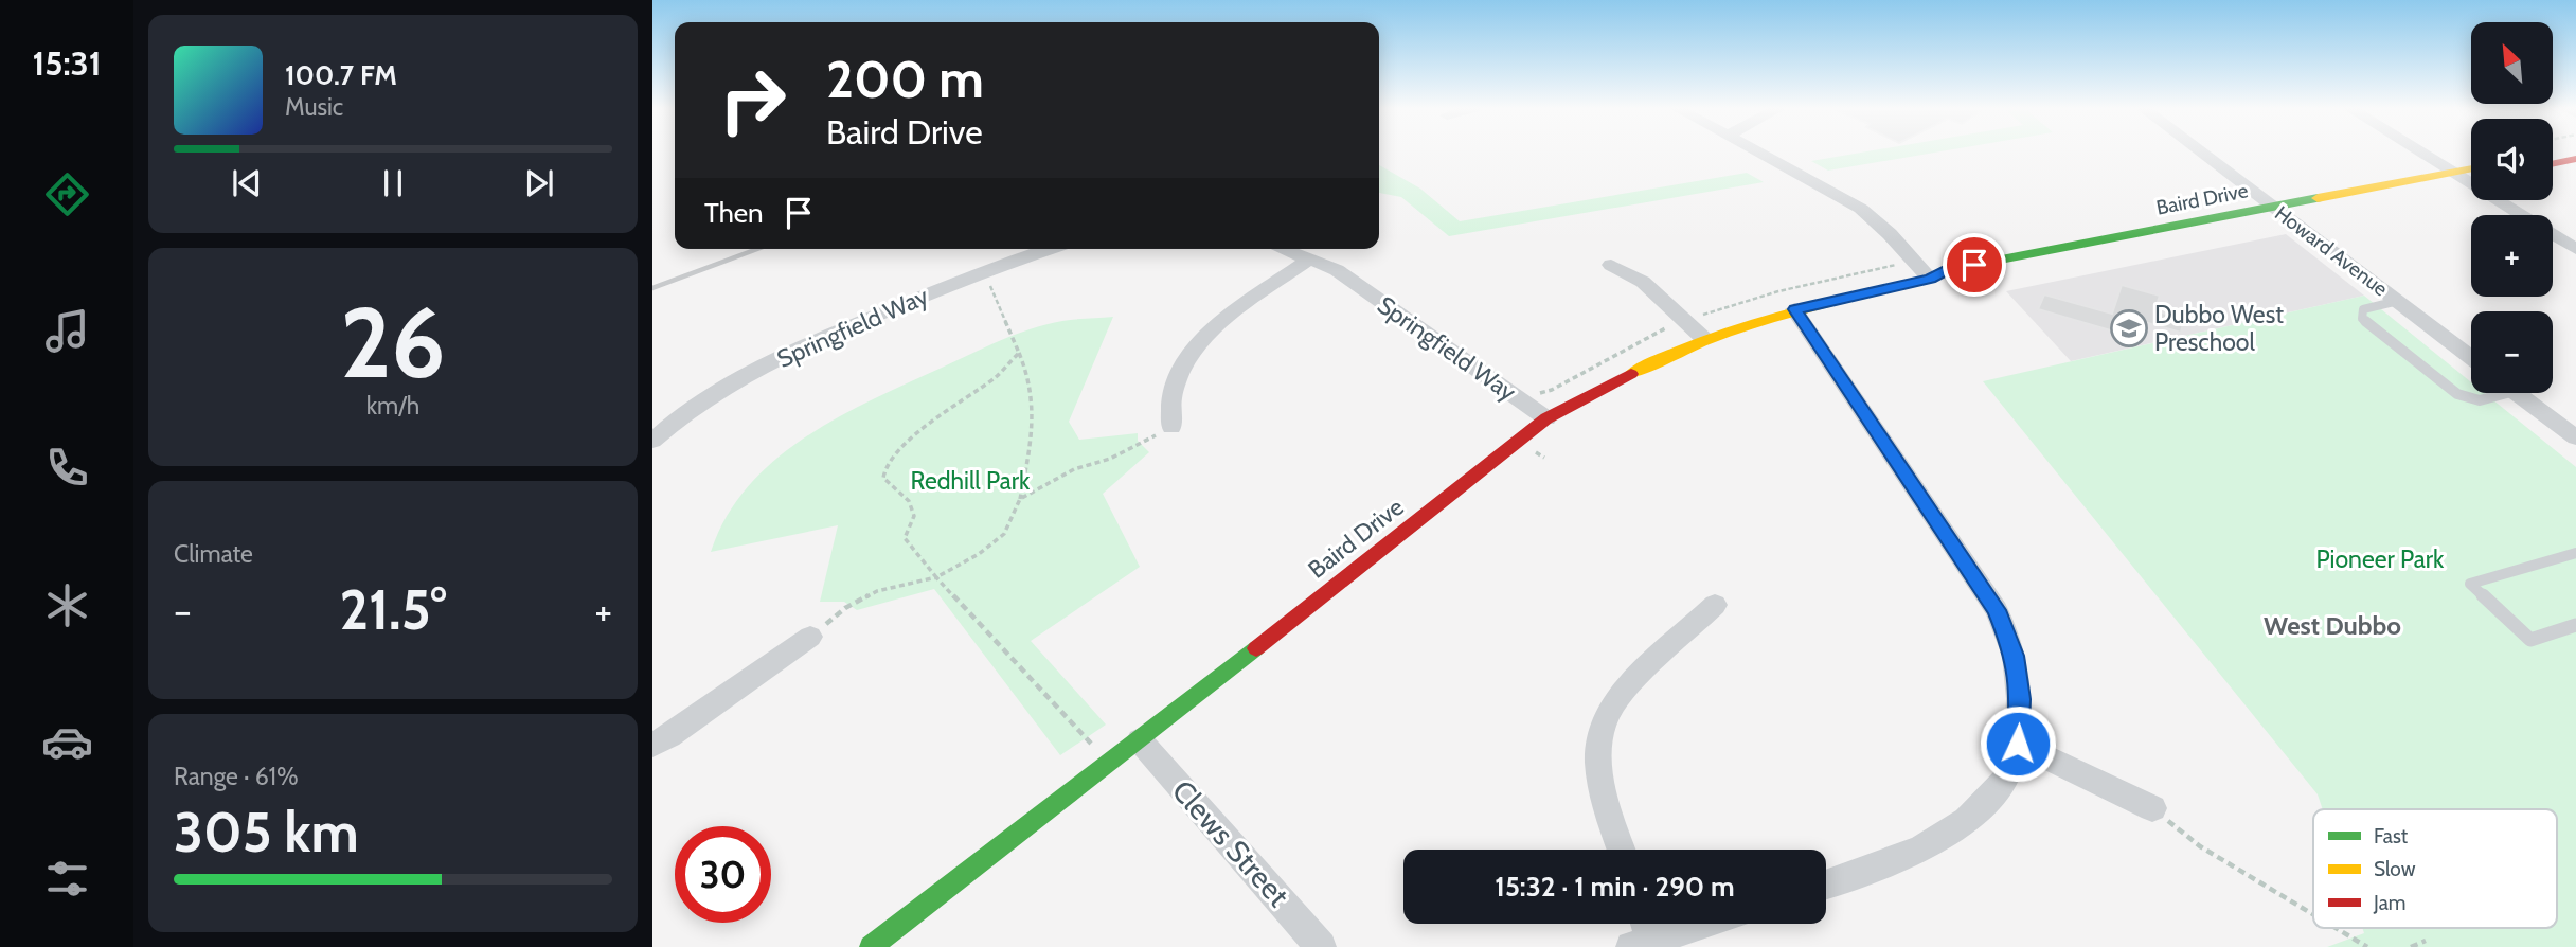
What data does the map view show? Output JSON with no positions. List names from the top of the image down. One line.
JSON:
{"streets":{"street":["Baird Drive","Howard Avenue","Springfield Way","Clews Street"]},"crossings":[["Baird Drive","Howard Avenue"],["Baird Drive","Springfield Way"],["Baird Drive","Clews Street"]],"districts":["West Dubbo"],"parks":["Redhill Park","Pioneer Park"],"places":{"school or university":["Dubbo West Preschool"]},"legend":["Fast","Slow","Jam"],"north":"top left","page":{"tabs":"15:31","map_buttons":["+","−"],"turn":["200 m","Baird Drive"],"song":["100.7 FM","Music"],"then":"Then","tile":[["26","km/h"],"Climate",["Range · 61%","305 km"]],"heat":["−","21.5°","+"],"limit":"30","trip":"15:32 · 1 min · 290 m"}}
